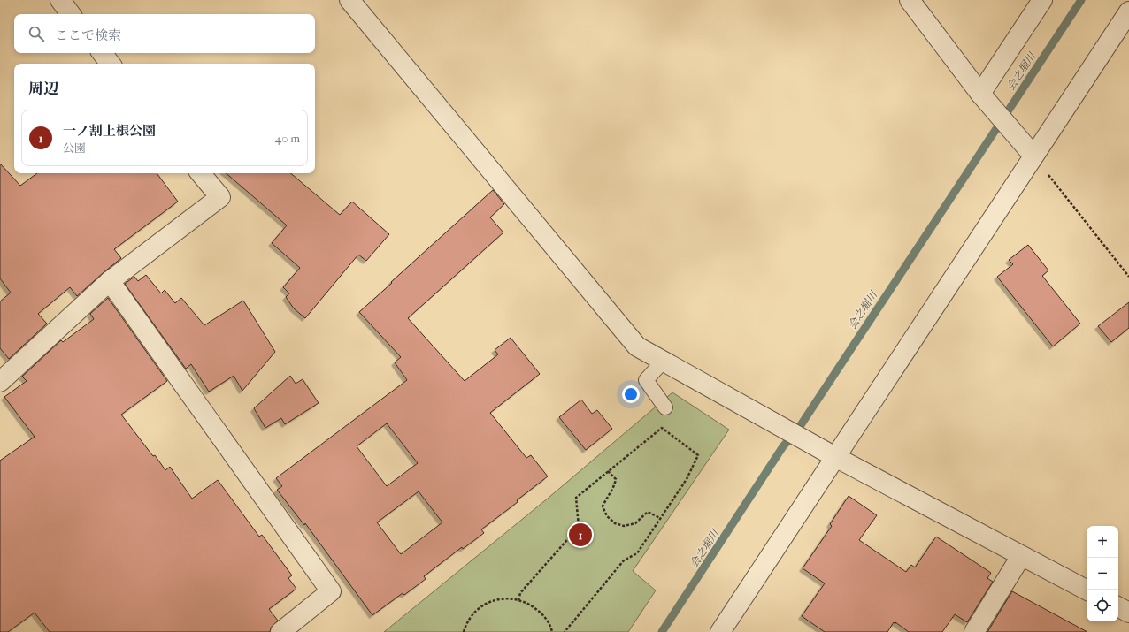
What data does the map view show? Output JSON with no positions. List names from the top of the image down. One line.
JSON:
{"water":["会之堀川"],"page":{"search":"ここで検索","heading":"周辺","list":[{"mark":"1","name":"一ノ割上根公園","note":"公園","value":"40 m"}],"pins":"1","map_buttons":["+","−"]}}
